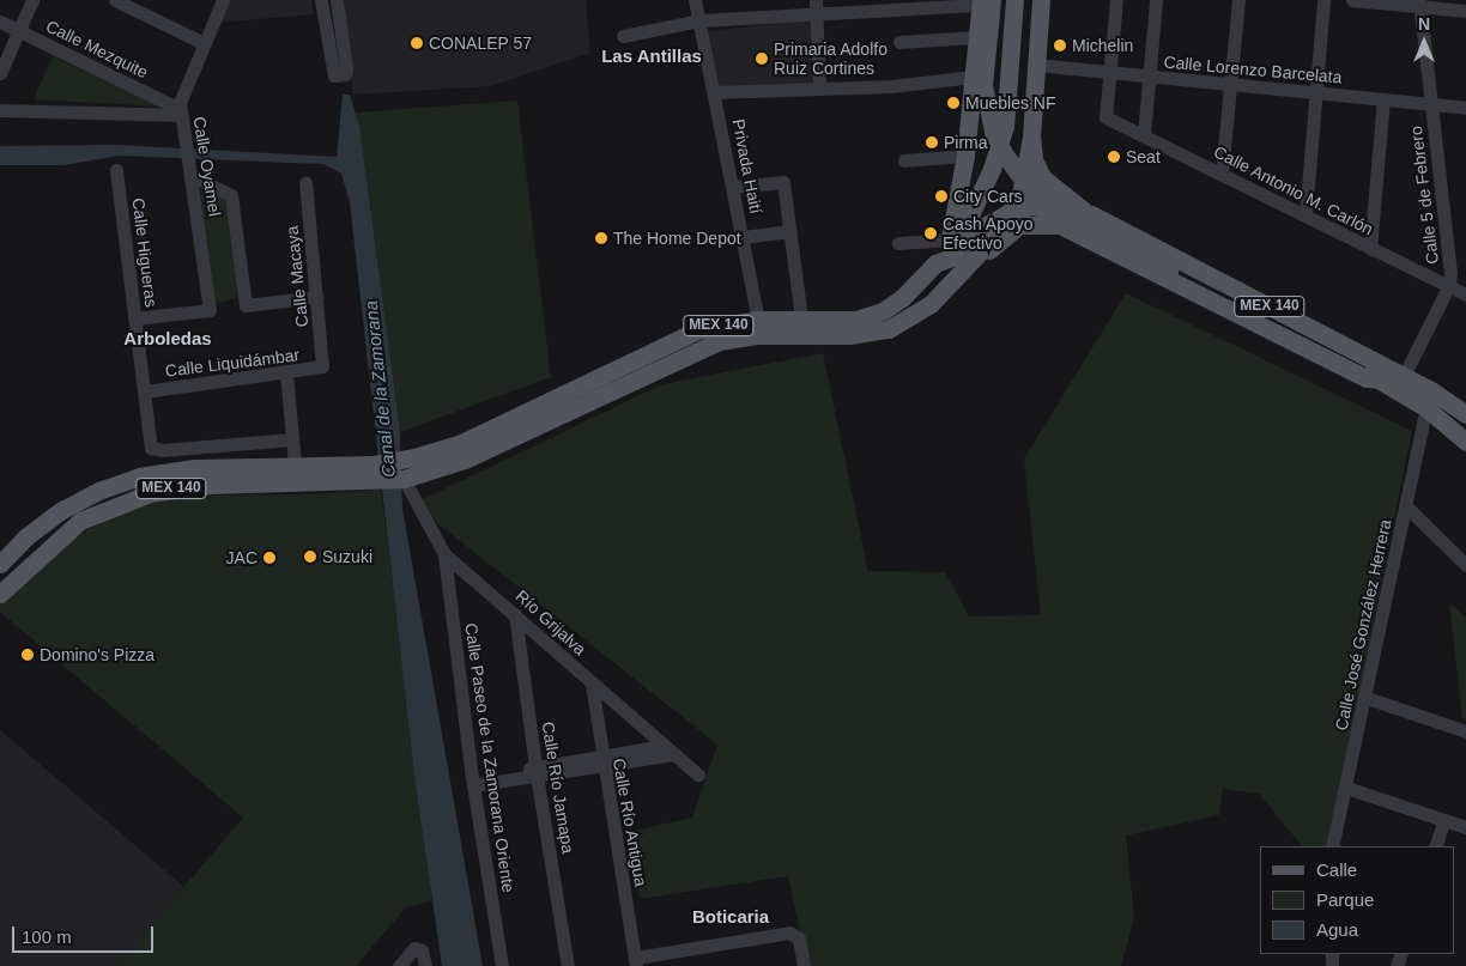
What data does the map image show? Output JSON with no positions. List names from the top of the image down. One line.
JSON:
{"streets":{"main road":["MEX 140"],"street":["Calle Mezquite","Calle Lorenzo Barcelata","Calle Oyamel","Privada Haití","Calle Antonio M. Carlón","Calle 5 de Febrero","Calle Higueras","Calle Macaya","Calle Liquidámbar","Río Grijalva","Calle José González Herrera","Calle Paseo de la Zamorana Oriente","Calle Río Jamapa","Calle Río Antigua"]},"crossings":[["Calle Mezquite","Calle Oyamel"],["Calle Lorenzo Barcelata","Calle Antonio M. Carlón"],["Calle Lorenzo Barcelata","Calle 5 de Febrero"],["Calle Oyamel","Calle Higueras"],["Privada Haití","MEX 140"],["Calle Antonio M. Carlón","Calle 5 de Febrero"],["Calle 5 de Febrero","MEX 140"],["Calle Higueras","Calle Liquidámbar"],["Calle Macaya","Calle Liquidámbar"],["MEX 140","Río Grijalva"],["MEX 140","Calle José González Herrera"],["Río Grijalva","Calle Paseo de la Zamorana Oriente"],["Río Grijalva","Calle Río Jamapa"],["Río Grijalva","Calle Río Antigua"]],"districts":["Las Antillas","Arboledas","Boticaria"],"water":["Canal de la Zamorana"],"places":["CONALEP 57","Michelin","Primaria Adolfo Ruiz Cortines","Muebles NF","Pirma","Seat","City Cars","Cash Apoyo Efectivo","The Home Depot","Suzuki","JAC","Domino's Pizza"],"legend":["Calle","Parque","Agua"],"scale_bar":"100 m","north":"top"}
